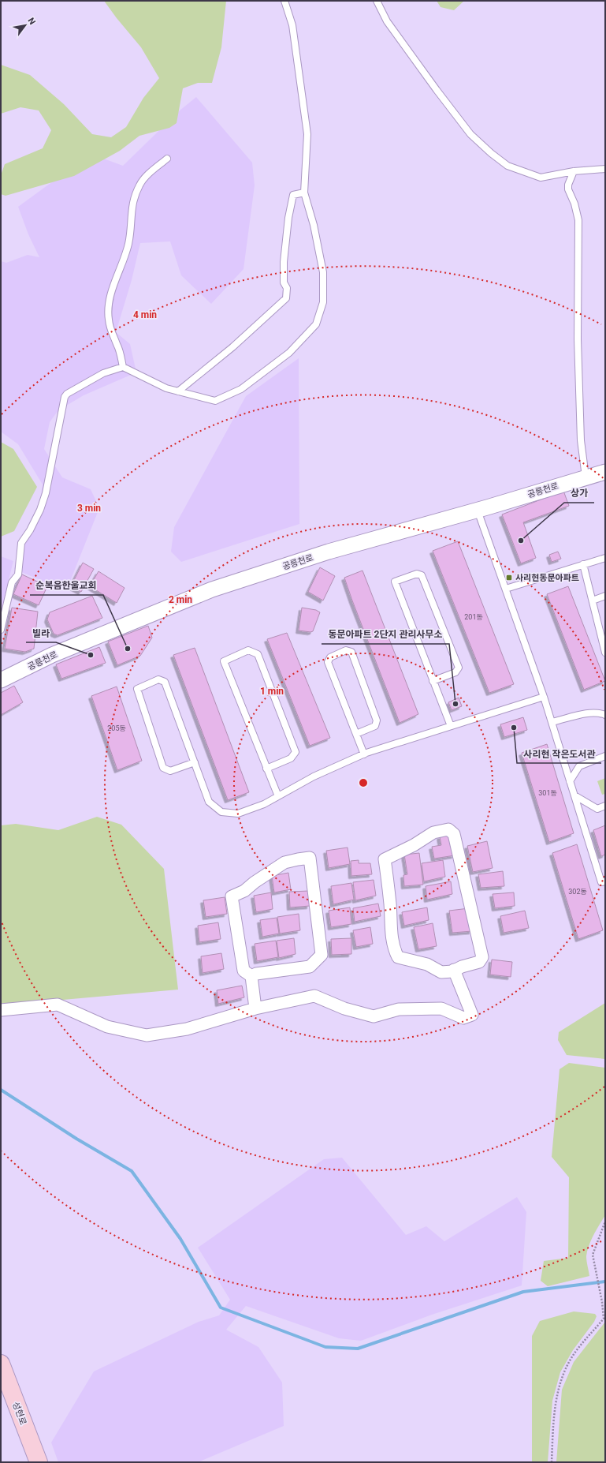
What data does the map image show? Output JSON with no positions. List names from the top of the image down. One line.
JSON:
{"streets":{"main road":["성현로"],"street":["공릉천로"]},"places":{"other":["상가","순복음한울교회","빌라","동문아파트 2단지 관리사무소","사리현 작은도서관"],"transit":["사리현동문아파트"]},"house_numbers":["201동","205동","301동","302동"],"north":"top right","rings":["4 min","3 min","2 min","1 min"]}
